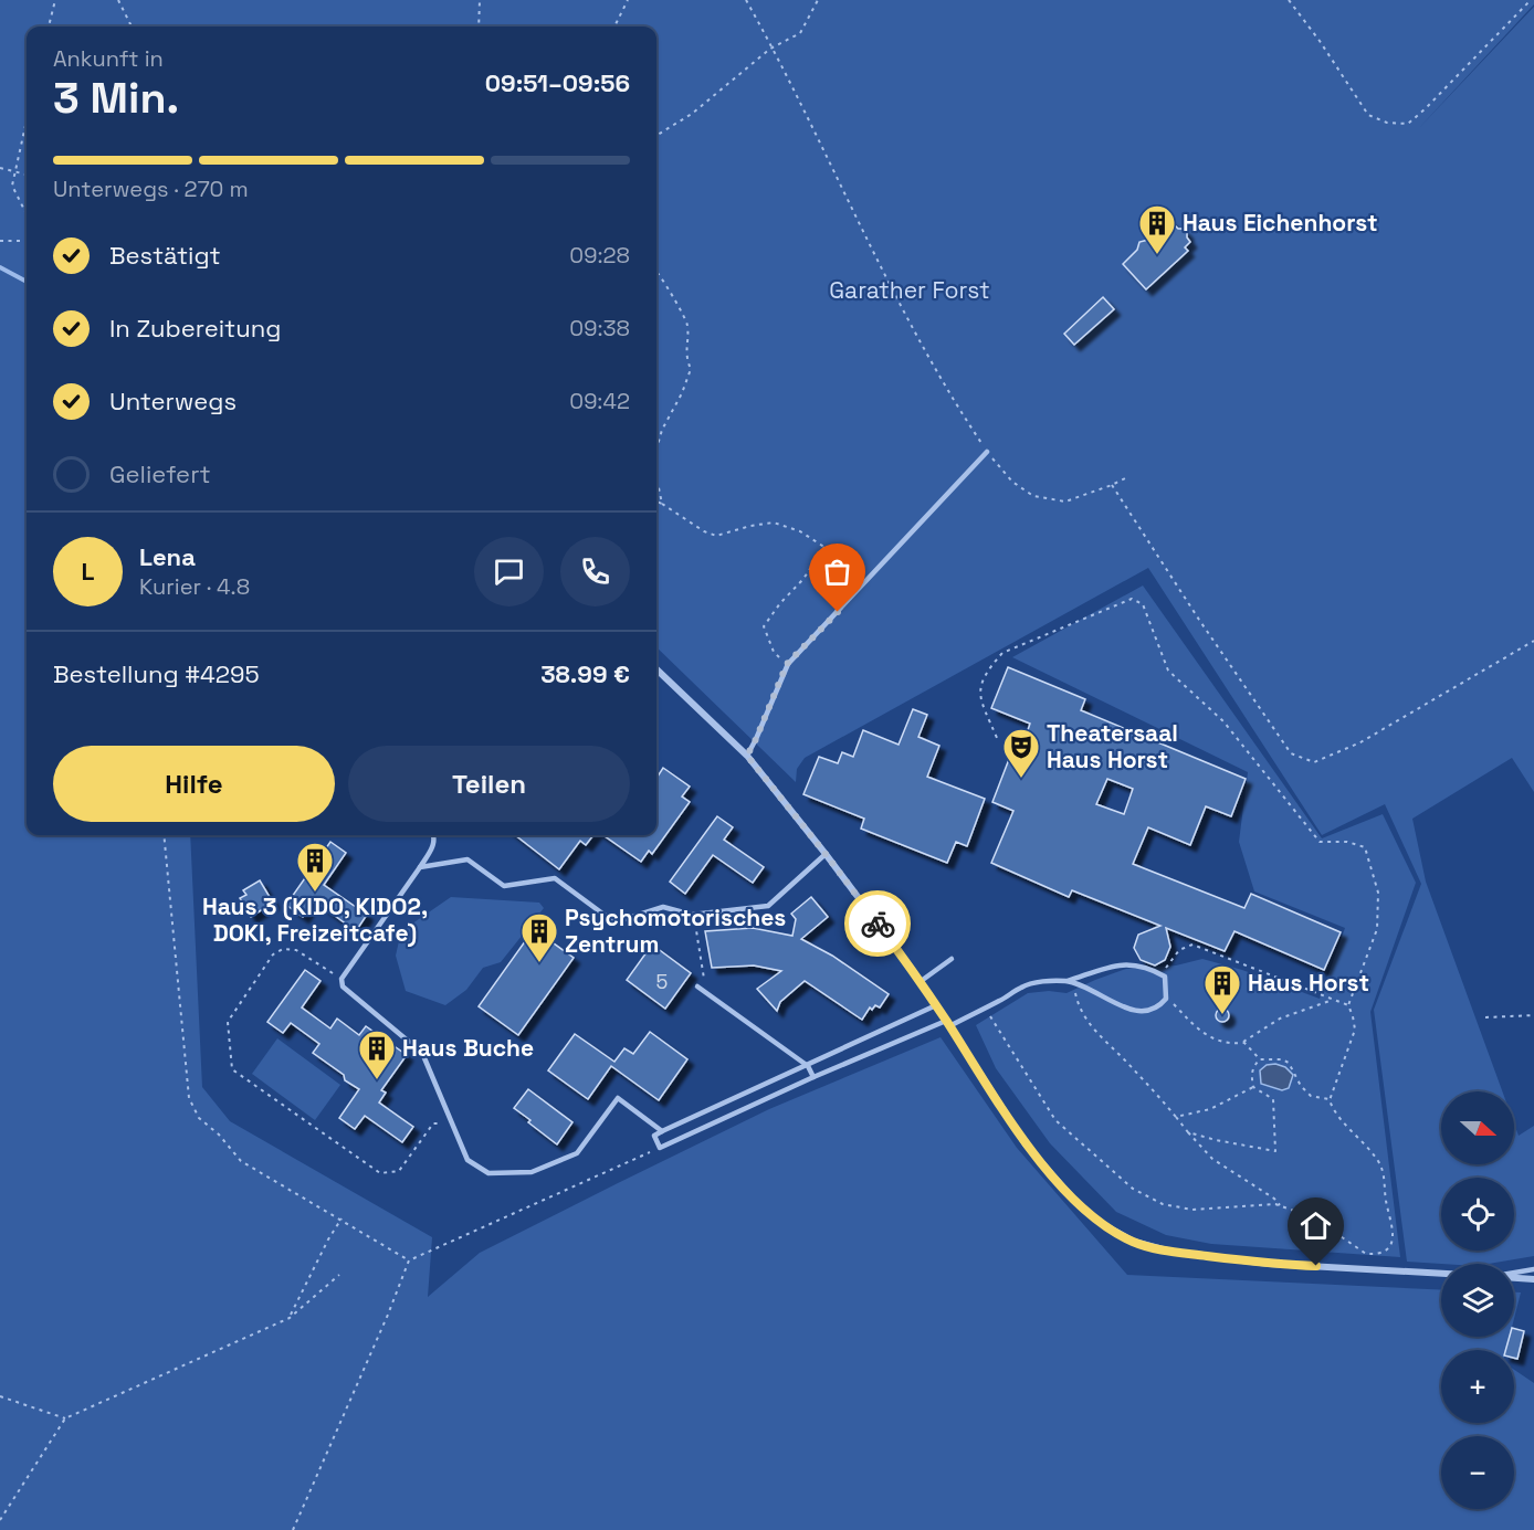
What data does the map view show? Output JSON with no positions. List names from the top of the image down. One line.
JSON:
{"parks":["Garather Forst"],"places":{"building":["Haus Eichenhorst","Haus 3 (KIDO, KIDO2, DOKI, Freizeitcafe)","Psychomotorisches Zentrum","Haus Horst","Haus Buche"],"theatre":["Theatersaal Haus Horst"]},"house_numbers":["5"],"north":"right","page":{"heading":["3 Min.","Ankunft in","09:51–09:56"],"panel":["Lena","Kurier · 4.8","Bestellung #4295","38.99 €"],"bar":"Unterwegs · 270 m","list":[["Bestätigt","09:28"],["In Zubereitung","09:38"],["Unterwegs","09:42"],"Geliefert"],"round":"L","buttons":["Hilfe","Teilen"],"map_buttons":["+","−"]}}
